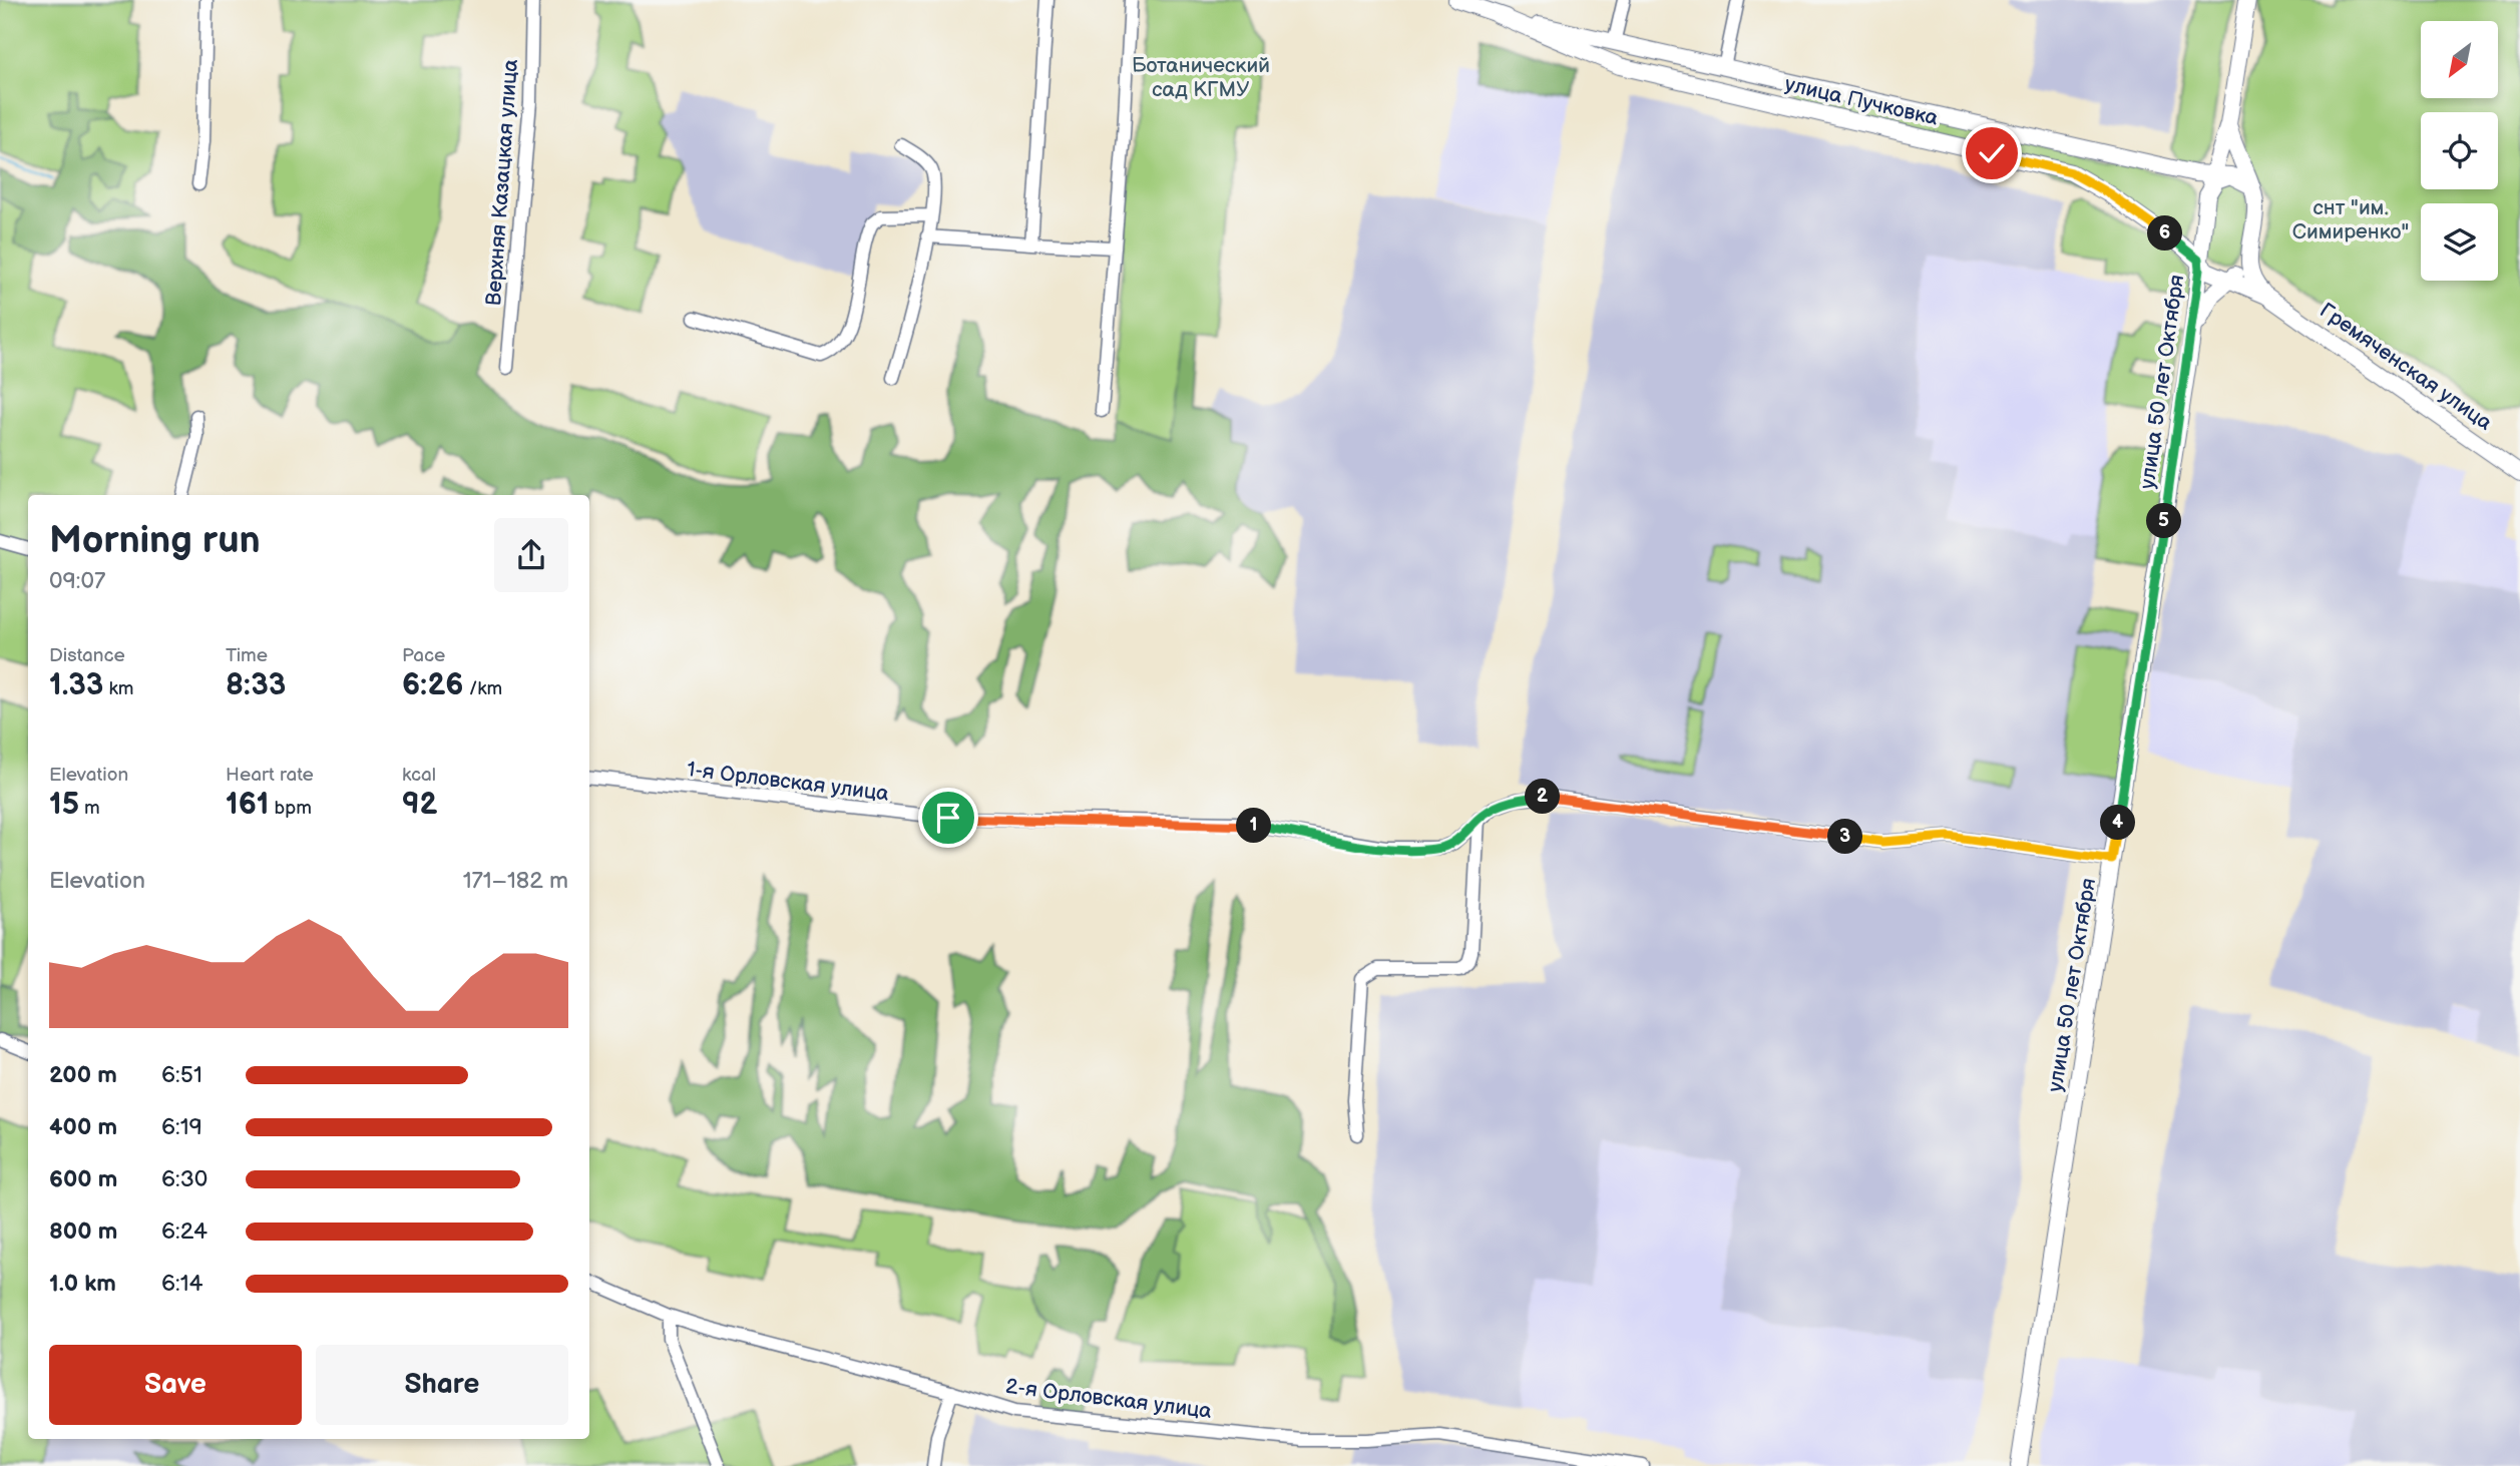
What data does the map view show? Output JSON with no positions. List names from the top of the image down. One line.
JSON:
{"streets":{"main road":["улица Пучковка","Гремяченская улица","улица 50 лет Октября"],"street":["Верхняя Казацкая улица","1-я Орловская улица","2-я Орловская улица"]},"crossings":[["улица Пучковка","Гремяченская улица"],["улица Пучковка","улица 50 лет Октября"],["улица 50 лет Октября","1-я Орловская улица"]],"parks":["Ботанический сад КГМУ","снт \"им. Симиренко\""],"north":"bottom left","page":{"pins":["6","5","2","4","1","3"],"heading":["Morning run","09:07"],"stats":[["Distance","1.33 km"],["Time","8:33"],["Pace","6:26 /km"],["Elevation","15 m"],["Heart rate","161 bpm"],["kcal","92"]],"chart":["Elevation","171–182 m"],"list":[{"name":"200 m","note":"6:51"},{"name":"400 m","note":"6:19"},{"name":"600 m","note":"6:30"},{"name":"800 m","note":"6:24"},{"name":"1.0 km","note":"6:14"}],"buttons":["Save","Share"]}}
